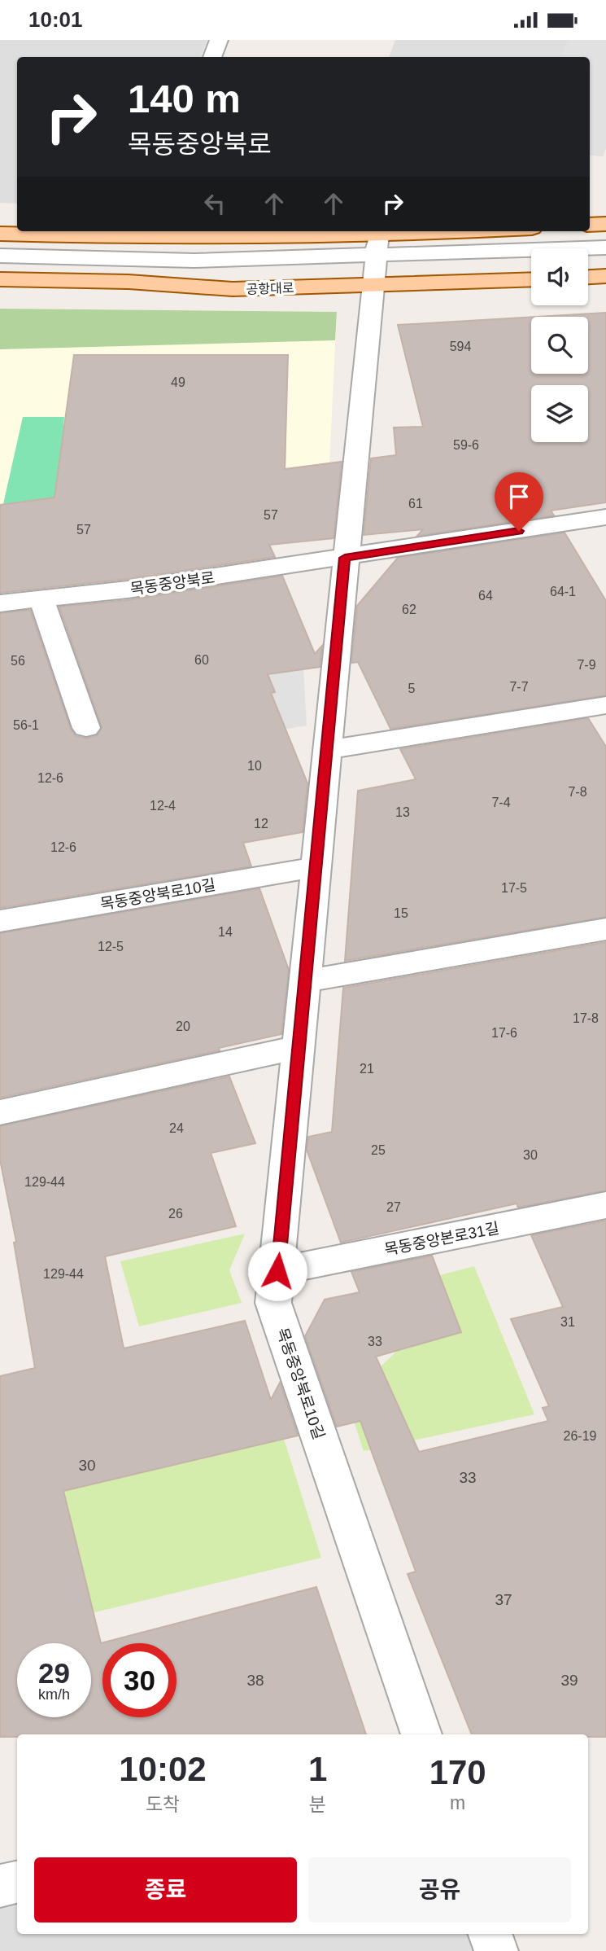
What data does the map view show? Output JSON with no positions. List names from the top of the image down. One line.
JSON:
{"streets":{"main road":["공항대로"],"street":["목동중앙북로","목동중앙북로10길","목동중앙본로31길"]},"crossings":[["목동중앙북로","목동중앙북로10길"],["목동중앙북로10길","목동중앙본로31길"]],"house_numbers":["594","49","59-6","61","57","57","64-1","64","62","60","56","7-9","7-7","5","56-1","10","12-6","7-8","7-4","12-4","13","12","12-6","17-5","15","14","12-5","17-8","20","17-6","21","24","25","30","129-44","27","26","129-44","31","33","26-19","30","33","37","38","39"],"page":{"status":"10:01","turn":["140 m","목동중앙북로"],"speed":"29 km/h","limit":"30","eta":["10:02","도착","1","분","170","m"],"buttons":["종료","공유"]}}
